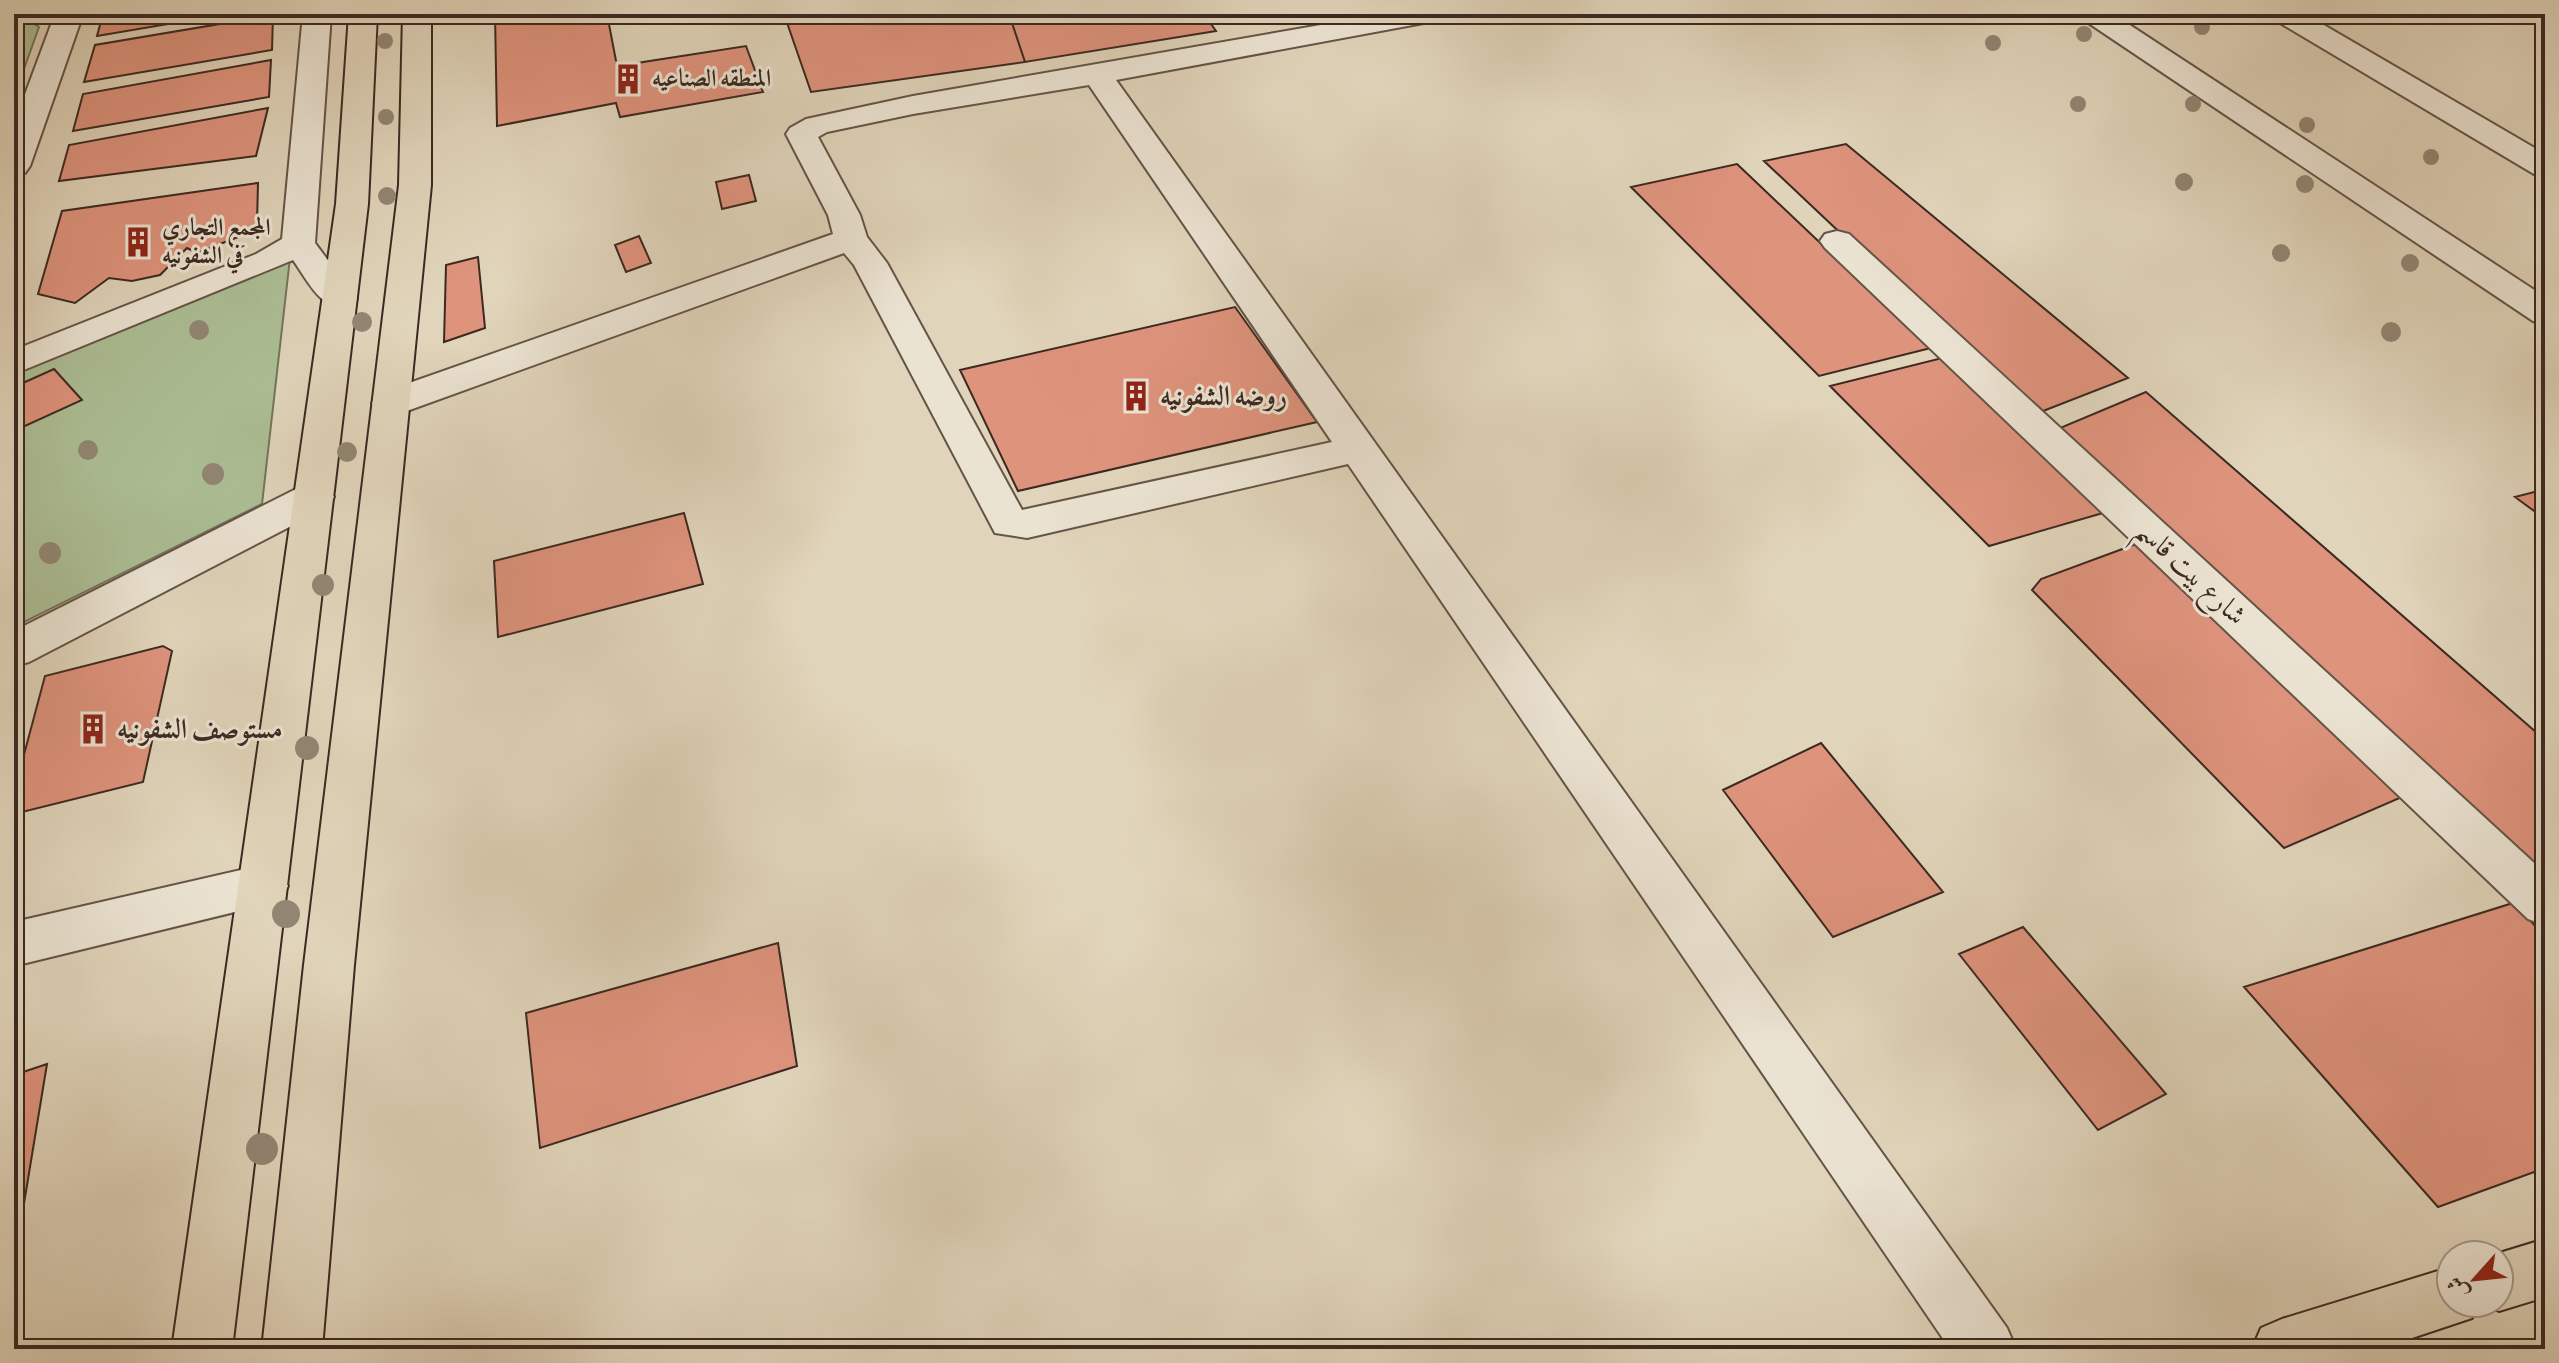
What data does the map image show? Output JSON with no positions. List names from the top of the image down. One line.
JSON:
{"streets":{"street":["شارع بيت قاسم"]},"places":{"building":["المنطقه الصناعيه","المجمع التجاري في الشفونيه","روضه الشفونيه","مستوصف الشفونيه"]},"north":"bottom left"}
